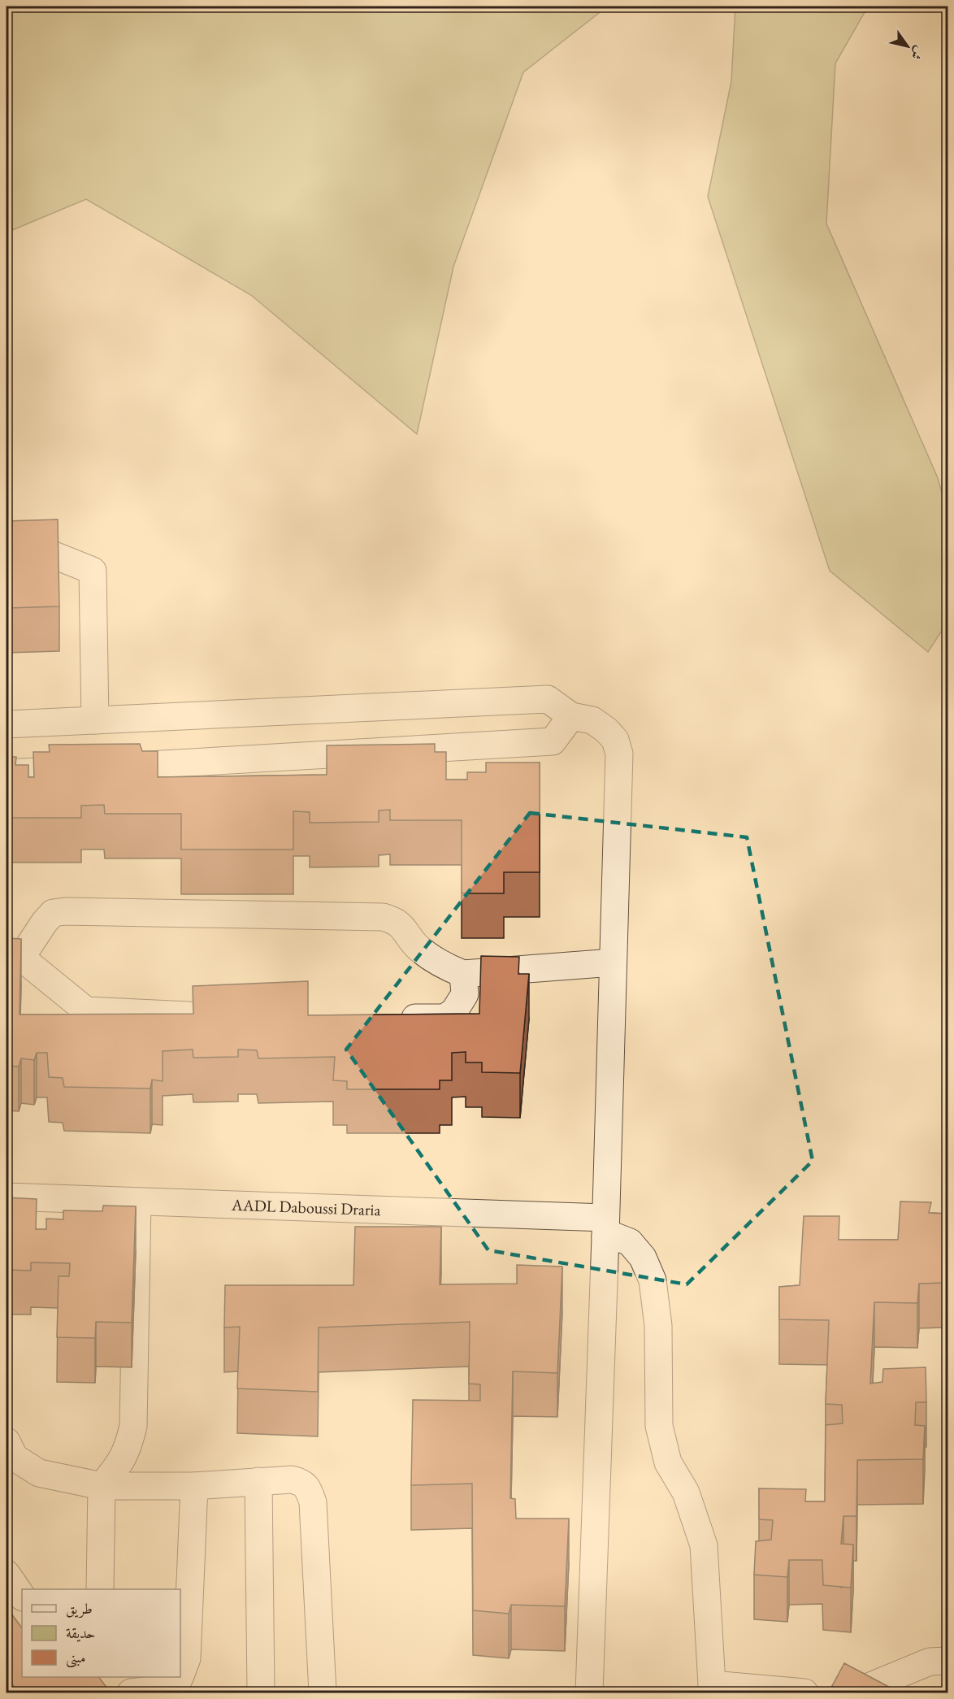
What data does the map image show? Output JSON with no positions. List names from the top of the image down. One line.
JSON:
{"streets":{"street":["AADL Daboussi Draria"]},"legend":["طريق","حديقة","مبنى"],"north":"bottom right"}
